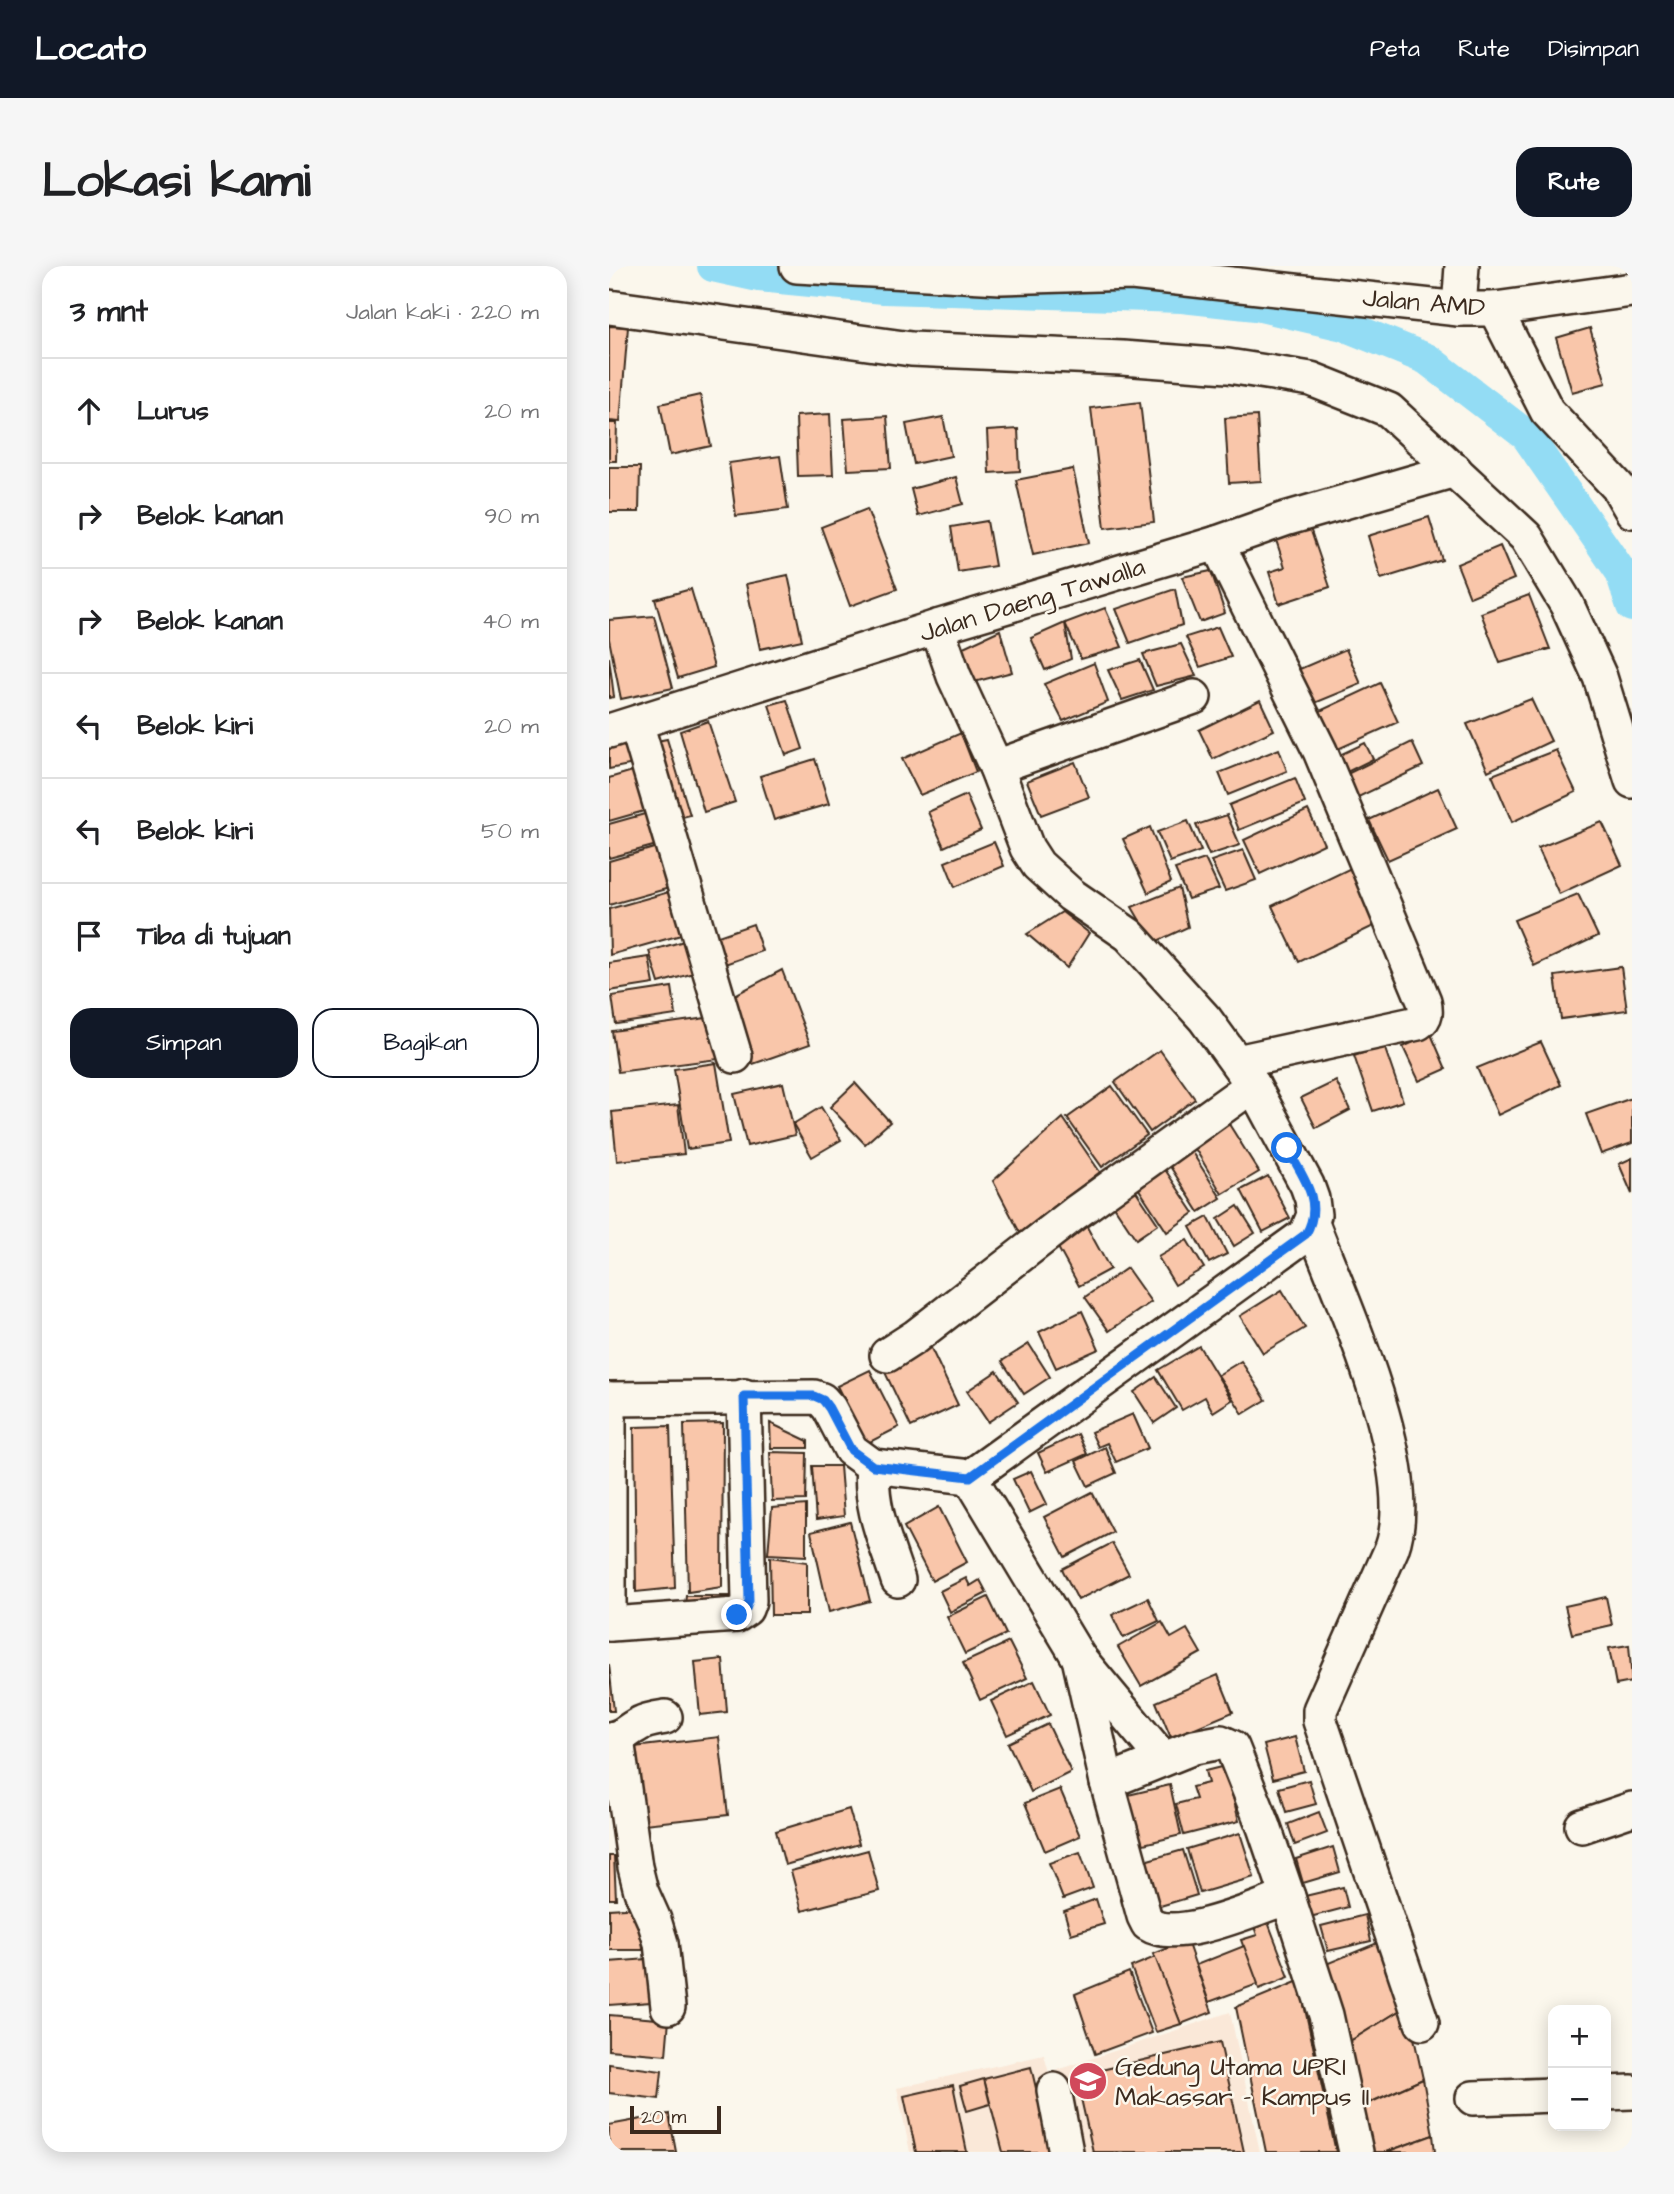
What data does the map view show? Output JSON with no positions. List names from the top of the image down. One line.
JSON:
{"streets":{"street":["Jalan AMD","Jalan Daeng Tawalla"]},"places":{"school or university":["Gedung Utama UPRI Makassar - Kampus II"]},"scale_bar":"20 m","page":{"header":"Locato","nav":["Peta","Rute","Disimpan"],"buttons":["Rute",["Simpan","Bagikan"]],"title":"Lokasi kami","heading":["3 mnt","Jalan kaki · 220 m"],"list":[["Lurus","20 m"],["Belok kanan","90 m"],["Belok kanan","40 m"],["Belok kiri","20 m"],["Belok kiri","50 m"],"Tiba di tujuan"],"map_buttons":["+","−"],"scale":"20 m"}}
